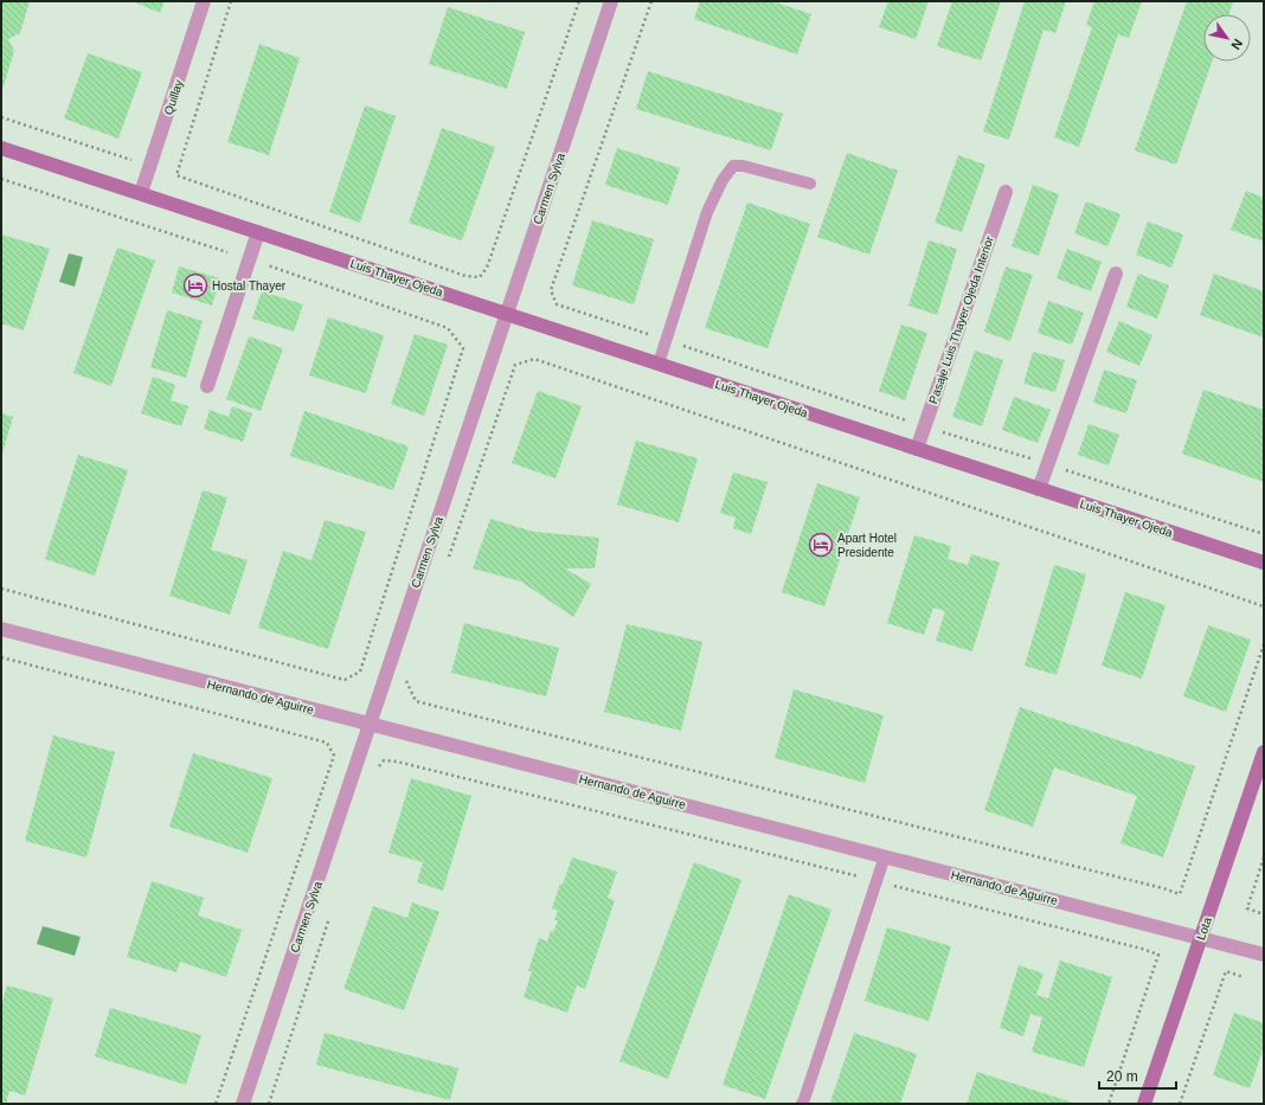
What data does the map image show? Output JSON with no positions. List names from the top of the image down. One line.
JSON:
{"streets":{"street":["Quillay","Carmen Sylva","Luis Thayer Ojeda","Pasaje Luis Thayer Ojeda Interior","Hernando de Aguirre","Lota"]},"crossings":[["Quillay","Luis Thayer Ojeda"],["Carmen Sylva","Luis Thayer Ojeda"],["Carmen Sylva","Hernando de Aguirre"],["Luis Thayer Ojeda","Pasaje Luis Thayer Ojeda Interior"],["Hernando de Aguirre","Lota"]],"places":{"hotel":["Hostal Thayer","Apart Hotel Presidente"]},"scale_bar":"20 m","north":"bottom right"}
